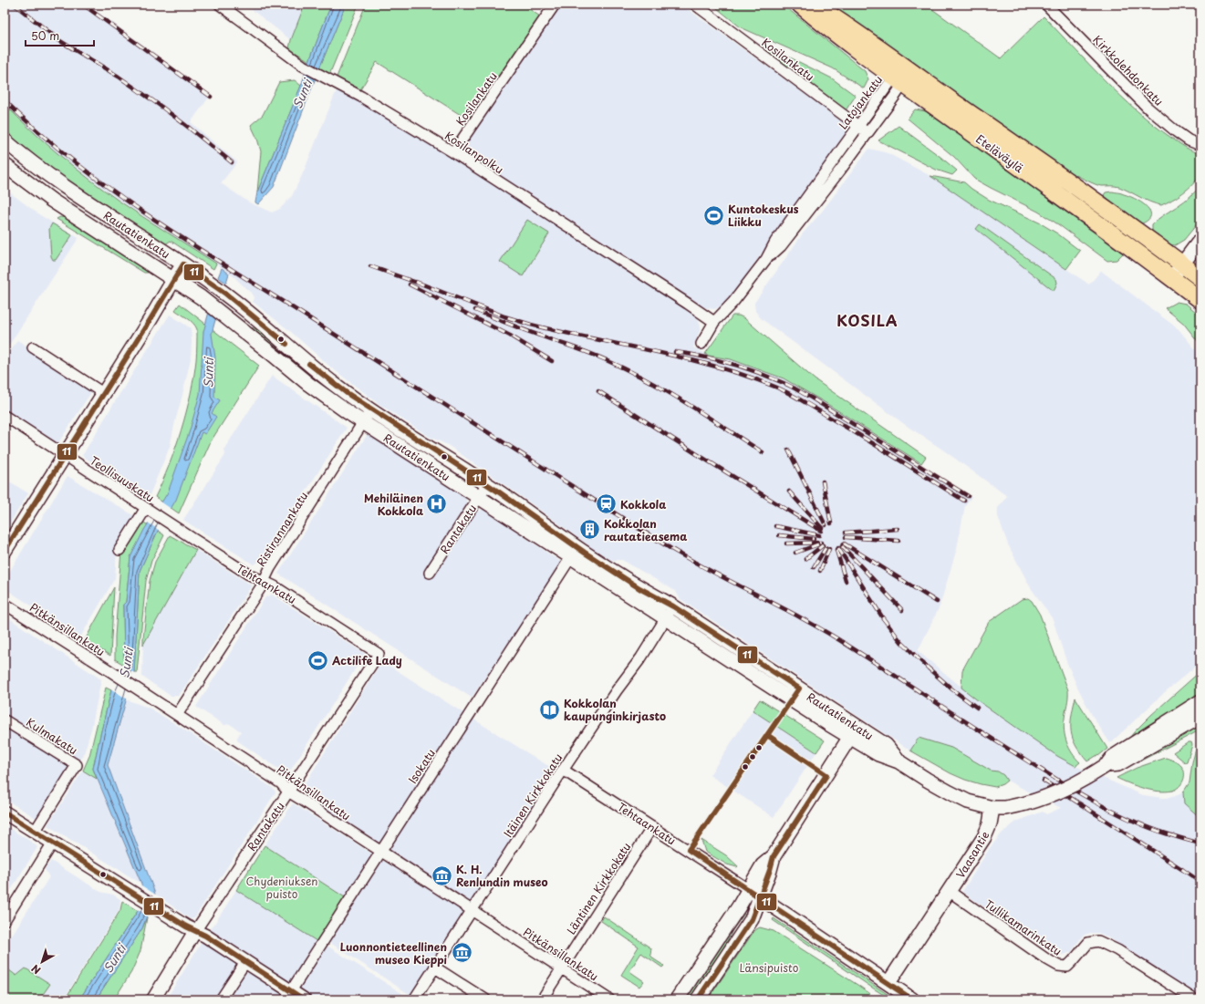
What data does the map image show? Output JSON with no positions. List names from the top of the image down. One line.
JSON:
{"streets":{"highway":["Eteläväylä"],"main road":["Rautatienkatu","Tehtaankatu","Vaasantie"],"street":["Kosilankatu","Kirkkolehdonkatu","Latojankatu","Kosilanpolku","Teollisuuskatu","Ristirannankatu","Rantakatu","Pitkänsillankatu","Kulmakatu","Isokatu","Itäinen Kirkkokatu","Läntinen Kirkkokatu","Tullikamarinkatu"]},"crossings":[["Kosilankatu","Latojankatu"],["Kosilankatu","Kosilanpolku"],["Latojankatu","Kosilanpolku"],["Latojankatu","Eteläväylä"],["Rautatienkatu","Ristirannankatu"],["Rautatienkatu","Rantakatu"],["Rautatienkatu","Isokatu"],["Rautatienkatu","Itäinen Kirkkokatu"],["Rautatienkatu","Vaasantie"],["Teollisuuskatu","Tehtaankatu"],["Ristirannankatu","Tehtaankatu"],["Ristirannankatu","Pitkänsillankatu"],["Rantakatu","Tehtaankatu"],["Rantakatu","Pitkänsillankatu"],["Tehtaankatu","Itäinen Kirkkokatu"],["Tehtaankatu","Vaasantie"],["Tehtaankatu","Läntinen Kirkkokatu"],["Pitkänsillankatu","Isokatu"],["Pitkänsillankatu","Itäinen Kirkkokatu"],["Pitkänsillankatu","Läntinen Kirkkokatu"],["Vaasantie","Tullikamarinkatu"]],"districts":["KOSILA"],"water":["Sunti"],"parks":["Chydeniuksen puisto","Länsipuisto"],"places":{"sports":["Kuntokeskus Liikku","Actilife Lady"],"hospital":["Mehiläinen Kokkola"],"station":["Kokkola"],"building":["Kokkolan rautatieasema"],"library":["Kokkolan kaupunginkirjasto"],"museum":["K. H. Renlundin museo","Luonnontieteellinen museo Kieppi"]},"lines":["transit line 11"],"scale_bar":"50 m","north":"bottom left"}
